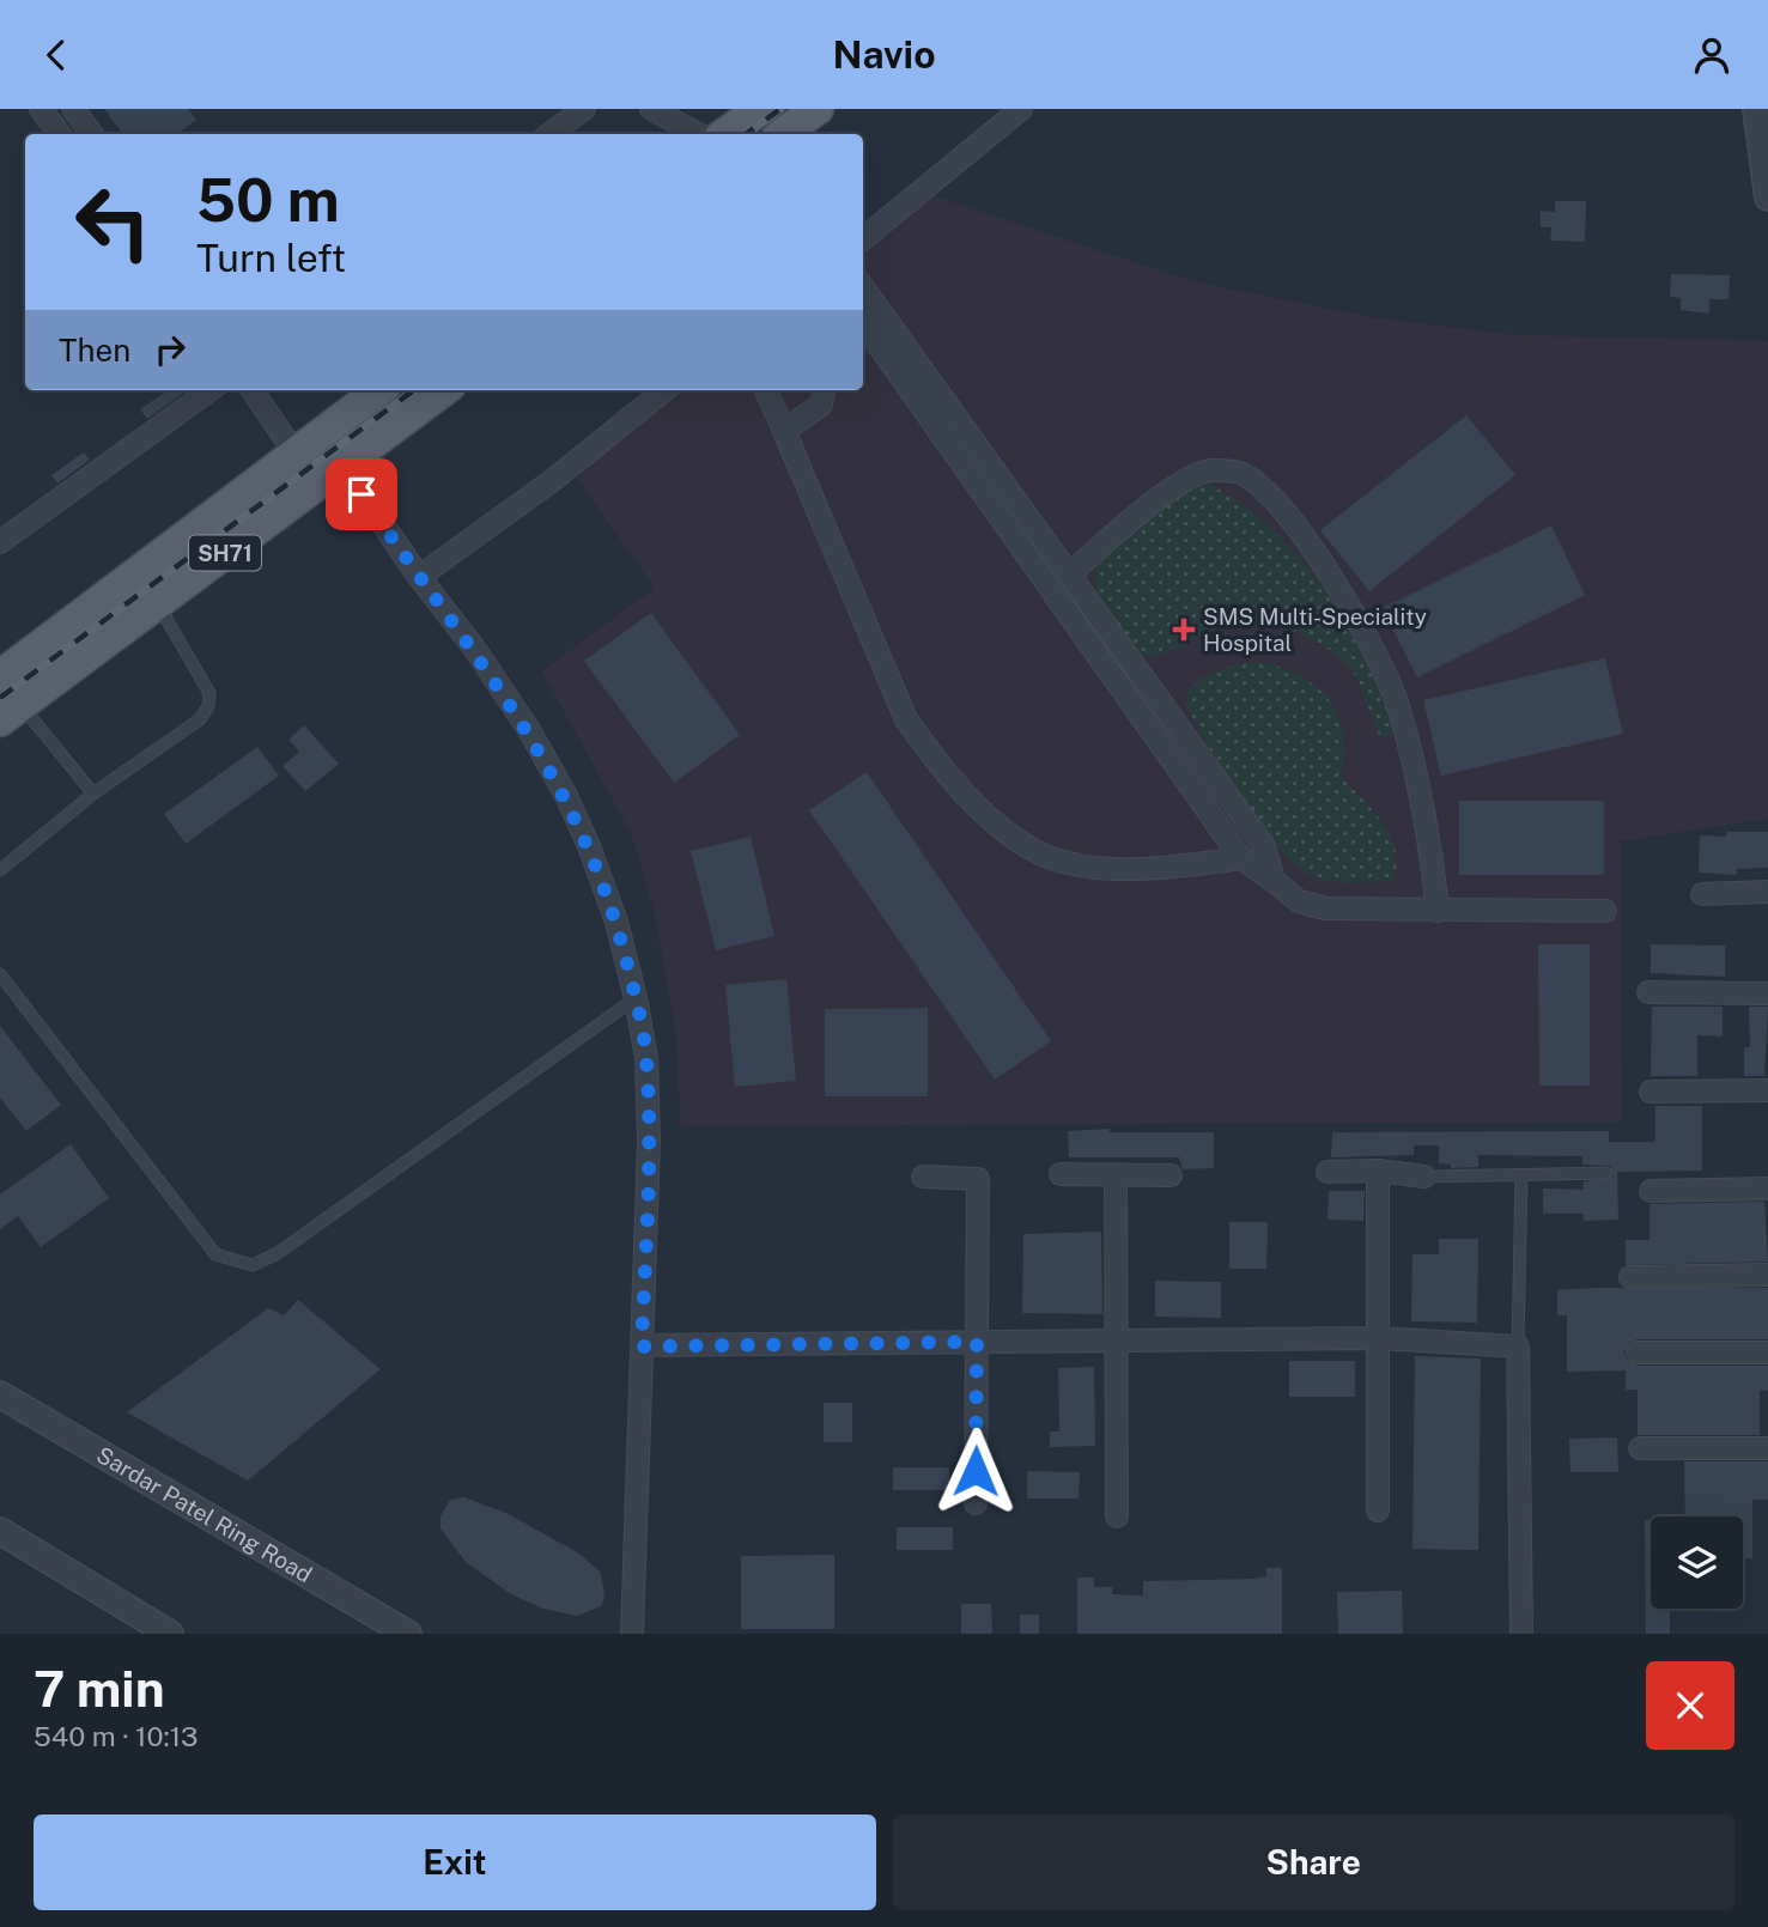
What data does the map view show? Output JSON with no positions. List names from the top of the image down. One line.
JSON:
{"streets":{"main road":["SH71"],"street":["Sardar Patel Ring Road"]},"places":{"health":["SMS Multi-Speciality Hospital"]},"page":{"header":"Navio","turn":["50 m","Turn left"],"then":"Then","heading":["7 min","540 m · 10:13"],"buttons":["Exit","Share"]}}
